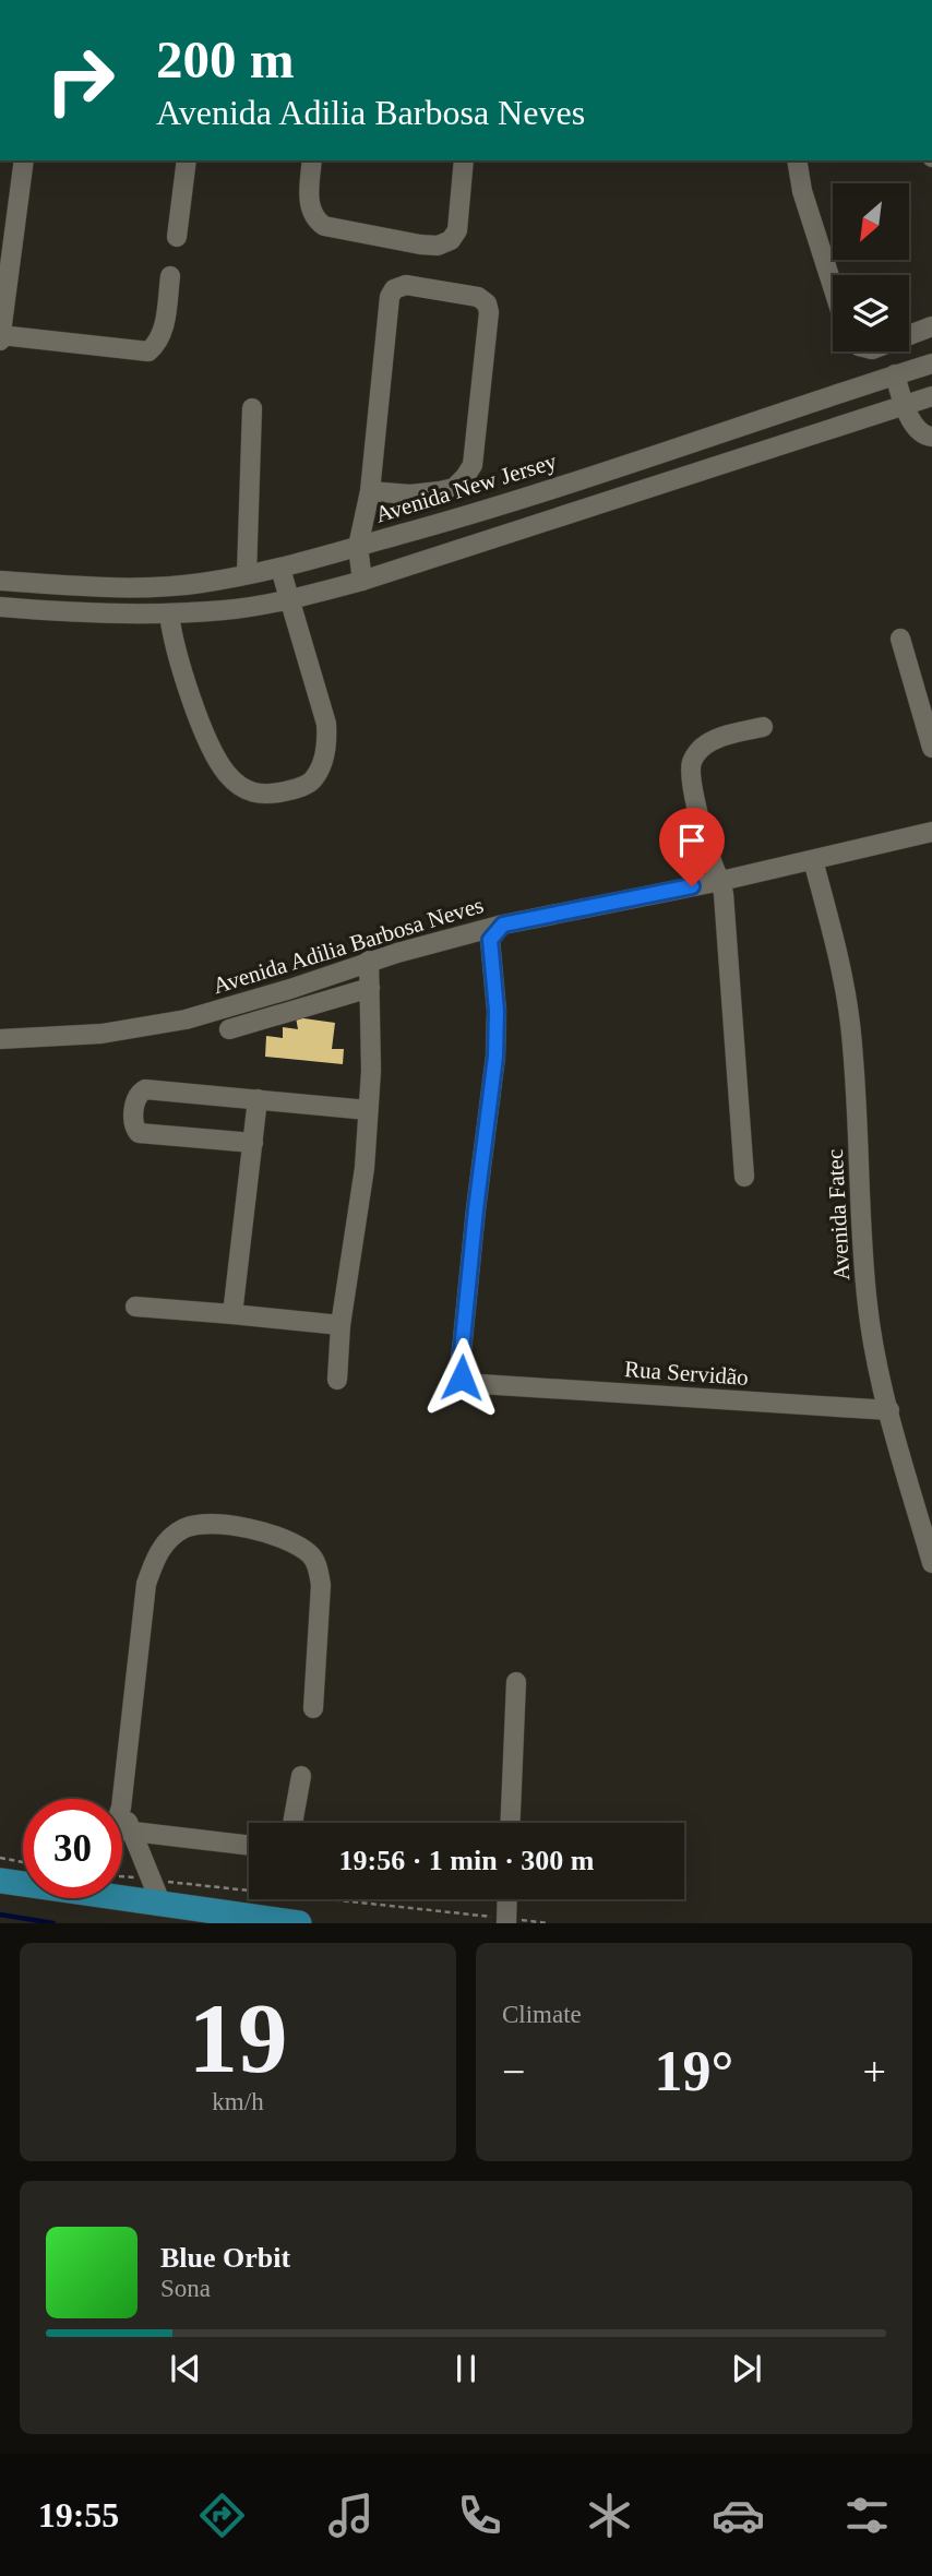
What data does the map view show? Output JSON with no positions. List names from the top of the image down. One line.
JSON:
{"streets":{"street":["Avenida New Jersey","Avenida Adilia Barbosa Neves","Avenida Fatec","Rua Servidão"]},"crossings":[["Avenida Adilia Barbosa Neves","Avenida Fatec"],["Avenida Adilia Barbosa Neves","Rua Servidão"],["Avenida Fatec","Rua Servidão"]],"north":"bottom left","page":{"turn":["200 m","Avenida Adilia Barbosa Neves"],"limit":"30","trip":"19:56 · 1 min · 300 m","tile":[["19","km/h"],"Climate"],"heat":["−","19°","+"],"song":["Blue Orbit","Sona"],"tabs":"19:55"}}
